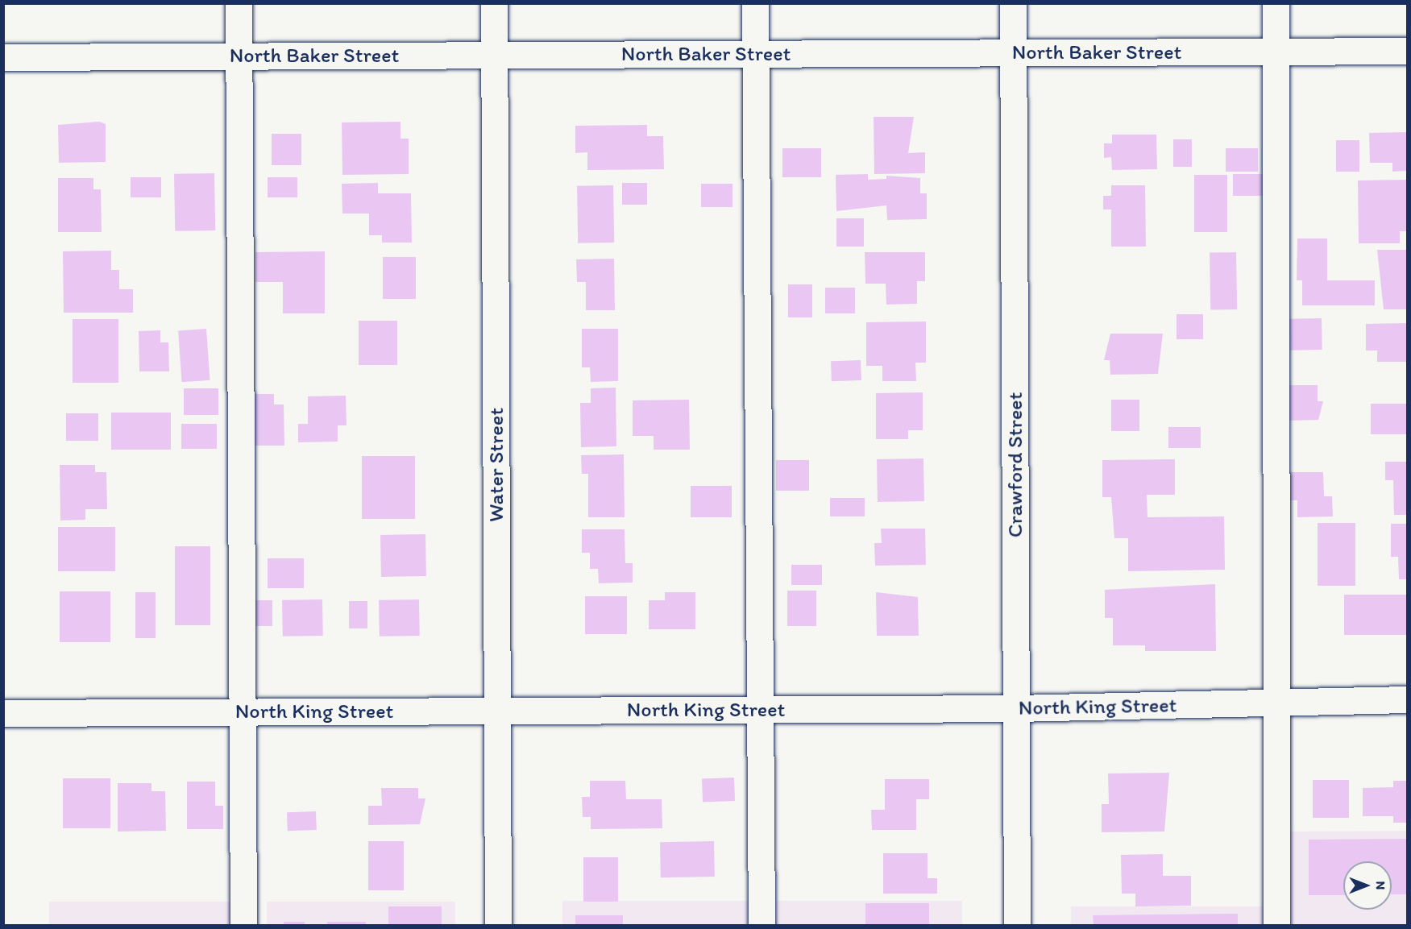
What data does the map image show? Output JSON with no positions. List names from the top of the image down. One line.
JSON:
{"streets":{"street":["North Baker Street","Water Street","Crawford Street","North King Street"]},"crossings":[["North Baker Street","Water Street"],["North Baker Street","Crawford Street"],["Water Street","North King Street"],["Crawford Street","North King Street"]],"north":"right"}
